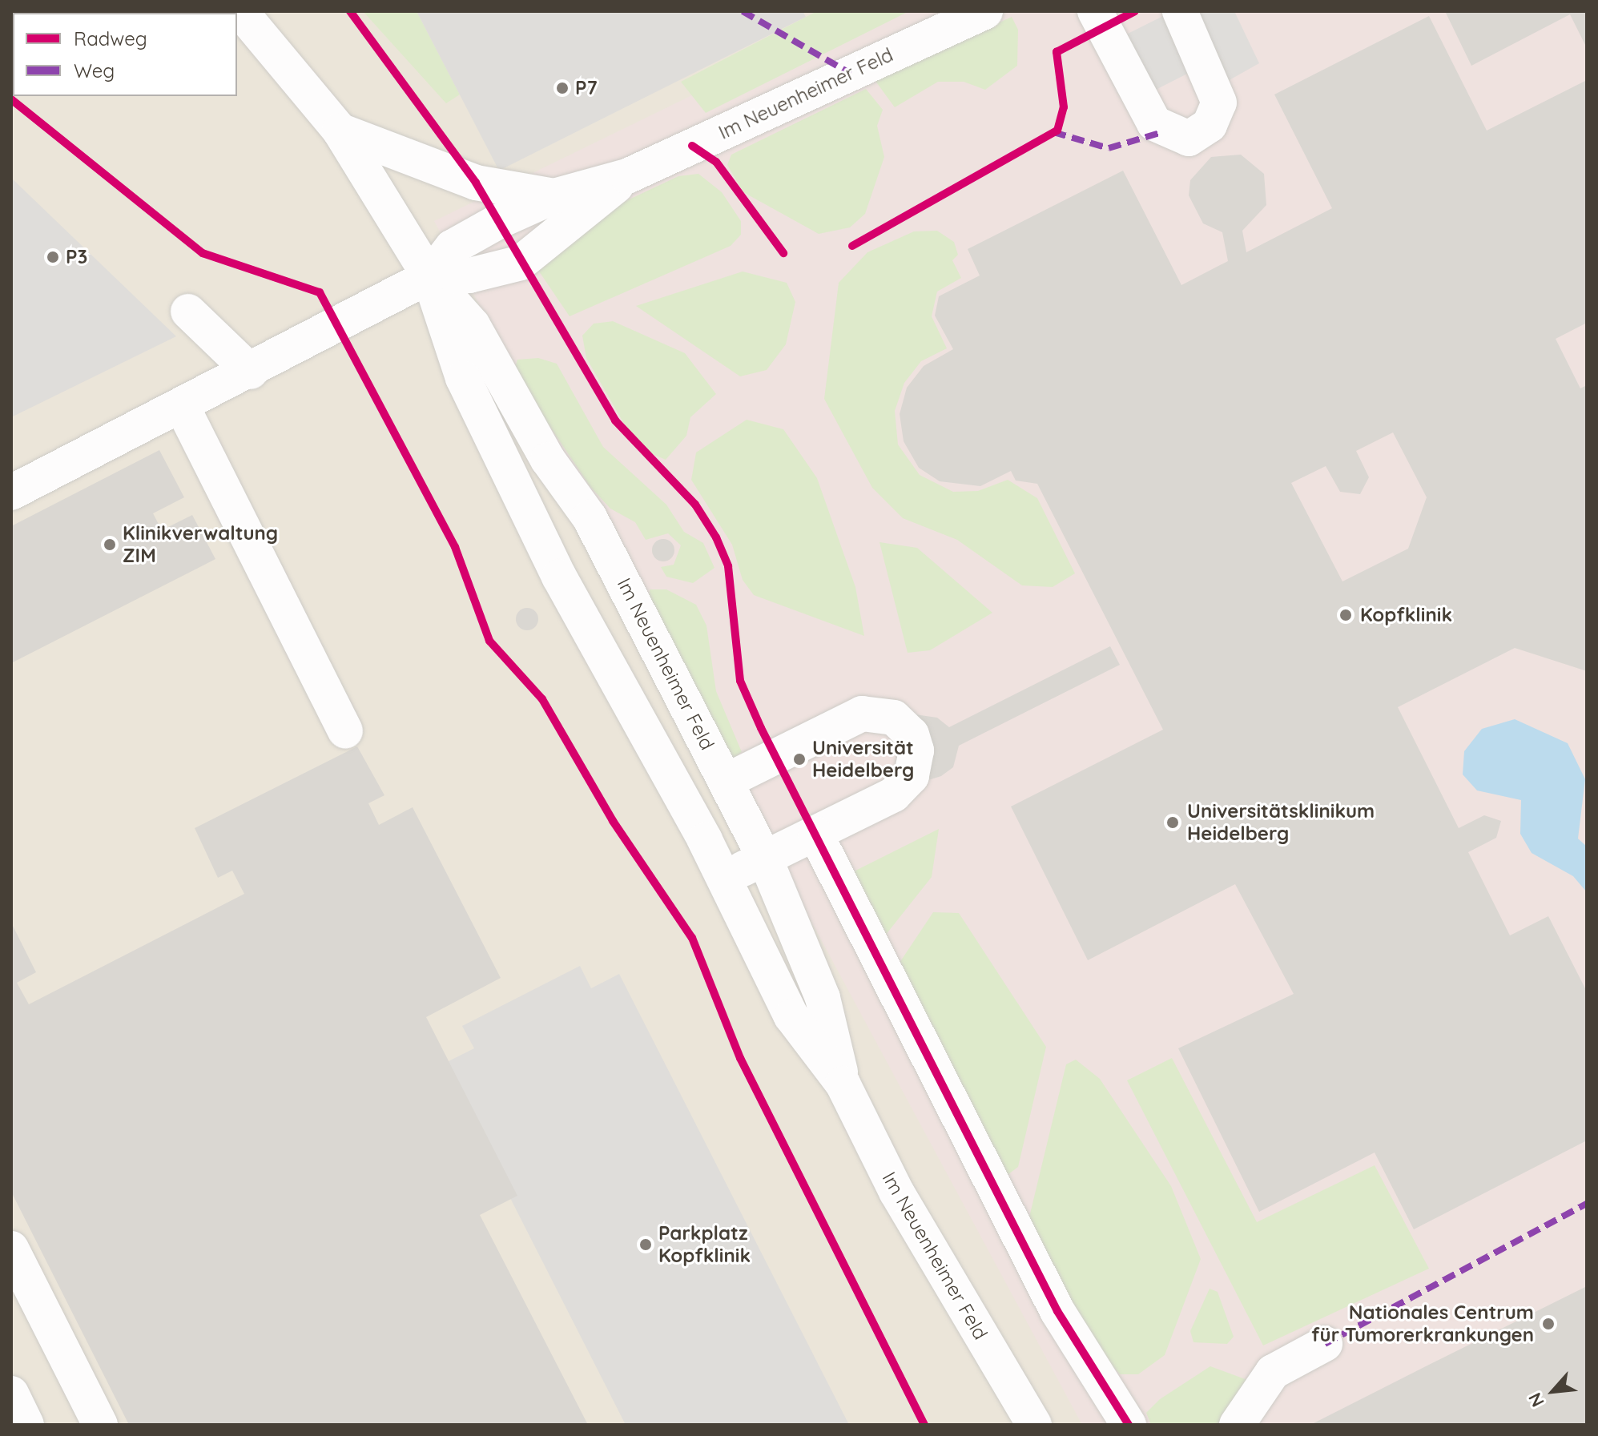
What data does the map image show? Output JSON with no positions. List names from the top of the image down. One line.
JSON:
{"streets":{"street":["Im Neuenheimer Feld"]},"places":["P7","P3","Klinikverwaltung ZIM","Kopfklinik","Universität Heidelberg","Universitätsklinikum Heidelberg","Parkplatz Kopfklinik","Nationales Centrum für Tumorerkrankungen"],"legend":["Radweg","Weg"],"north":"bottom left"}
